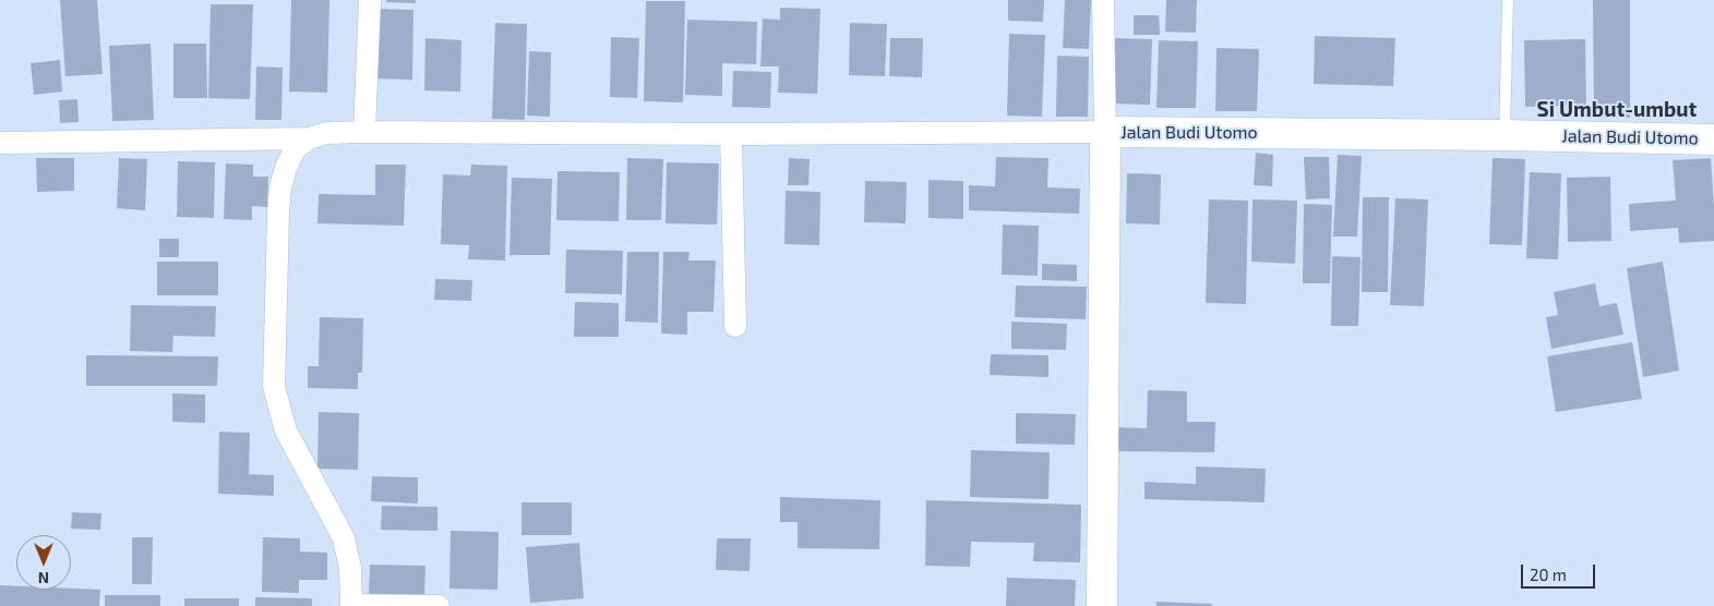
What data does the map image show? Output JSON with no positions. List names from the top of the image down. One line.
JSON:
{"streets":{"street":["Jalan Budi Utomo"]},"districts":["Si Umbut-umbut"],"scale_bar":"20 m","north":"bottom"}
